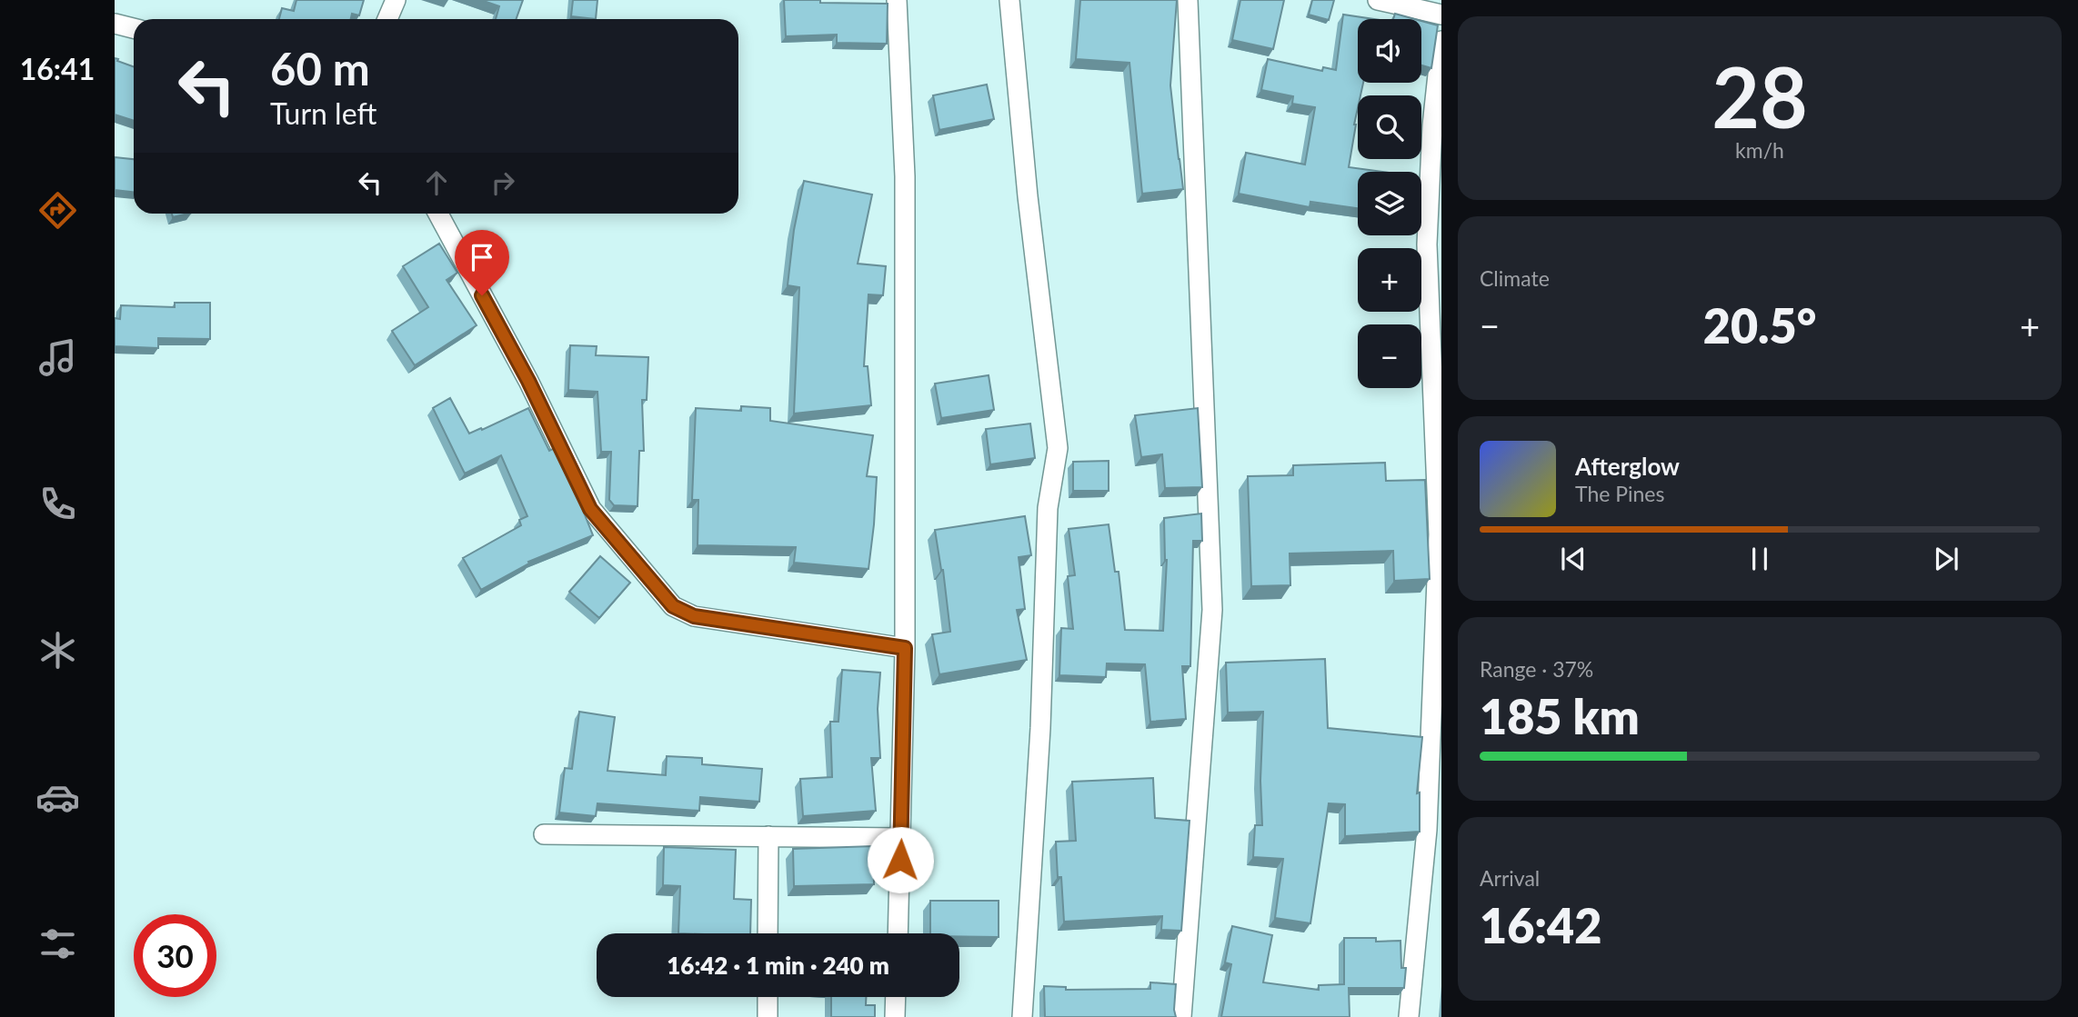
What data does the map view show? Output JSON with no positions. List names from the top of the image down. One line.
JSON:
{"page":{"tabs":"16:41","tile":[["28","km/h"],"Climate",["Range · 37%","185 km"],["Arrival","16:42"]],"map_buttons":["+","−"],"turn":["60 m","Turn left"],"heat":["−","20.5°","+"],"song":["Afterglow","The Pines"],"limit":"30","trip":"16:42 · 1 min · 240 m"}}
